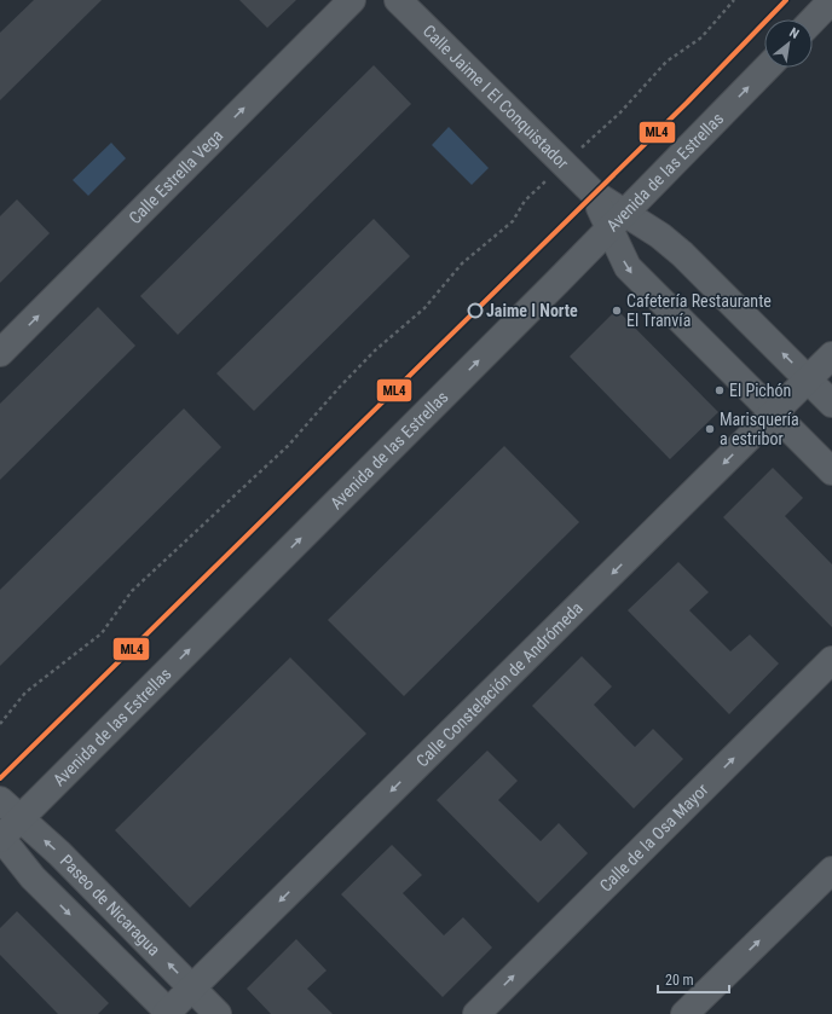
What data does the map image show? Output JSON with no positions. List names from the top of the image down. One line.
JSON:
{"streets":{"street":["Calle Jaime I El Conquistador","Avenida de las Estrellas","Calle Estrella Vega","Calle Constelación de Andrómeda","Calle de la Osa Mayor","Paseo de Nicaragua"]},"crossings":[["Calle Jaime I El Conquistador","Avenida de las Estrellas"],["Calle Jaime I El Conquistador","Calle Constelación de Andrómeda"],["Avenida de las Estrellas","Paseo de Nicaragua"],["Calle Constelación de Andrómeda","Paseo de Nicaragua"]],"one_way":["Avenida de las Estrellas","Calle Estrella Vega","Calle Constelación de Andrómeda"],"places":["Jaime I Norte","Cafetería Restaurante El Tranvía","El Pichón","Marisquería a estribor"],"lines":["transit line ML4"],"scale_bar":"20 m","north":"top right"}
